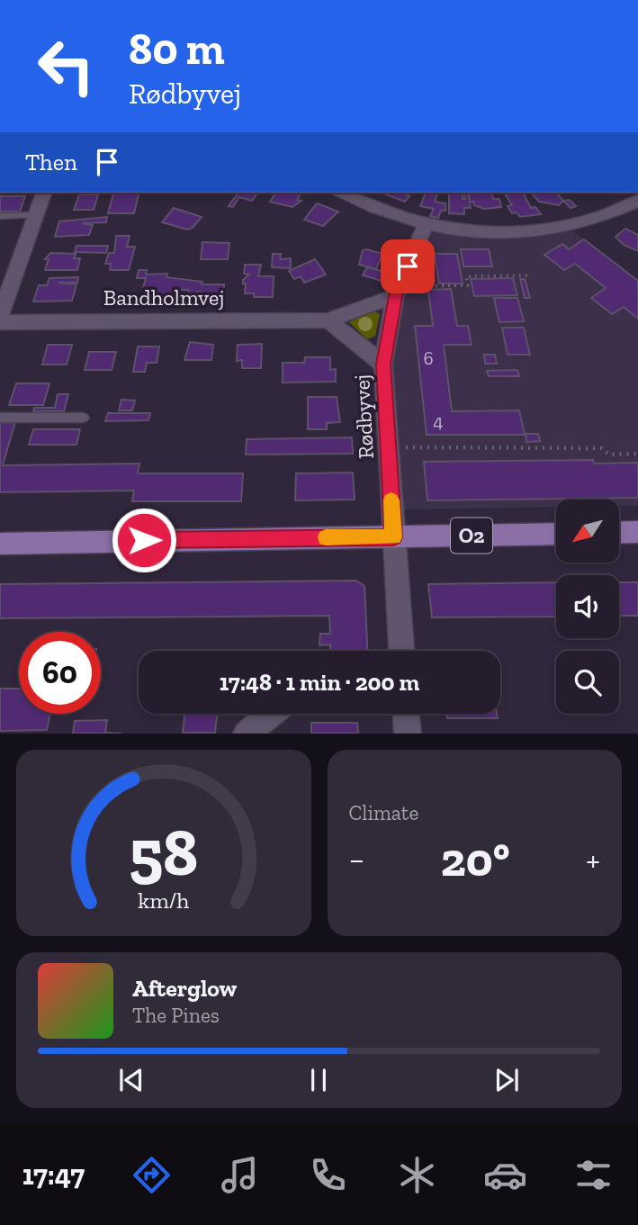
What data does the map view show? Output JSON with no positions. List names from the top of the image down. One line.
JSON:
{"streets":{"main road":["O2"],"street":["Bandholmvej","Rødbyvej"]},"crossings":[["Bandholmvej","Rødbyvej"],["Rødbyvej","O2"]],"house_numbers":["6","4"],"north":"bottom left","page":{"turn":["80 m","Rødbyvej"],"then":"Then","limit":"60","trip":"17:48 · 1 min · 200 m","tile":"Climate","heat":["−","20°","+"],"song":["Afterglow","The Pines"],"tabs":"17:47","gauge":["58","km/h"]}}
